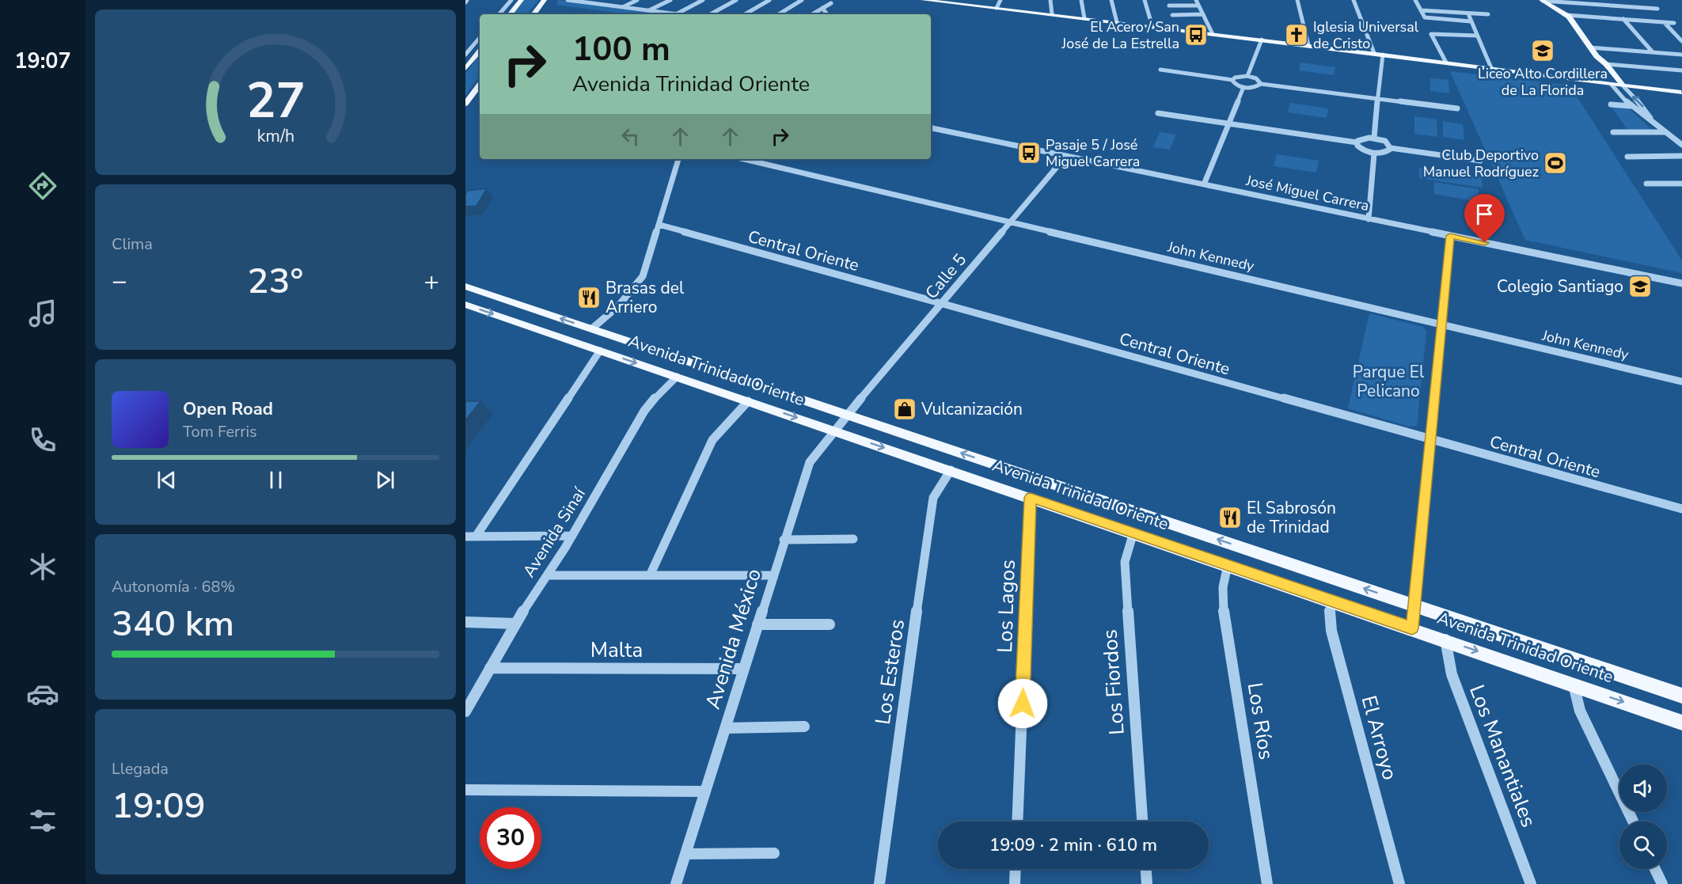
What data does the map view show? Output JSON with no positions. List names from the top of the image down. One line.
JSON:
{"streets":{"main road":["Avenida Trinidad Oriente"],"street":["José Miguel Carrera","Central Oriente","John Kennedy","Calle 5","Avenida Sinaí","Los Lagos","Avenida México","Malta","Los Esteros","Los Fiordos","Los Ríos","El Arroyo","Los Manantiales"]},"crossings":[["José Miguel Carrera","Calle 5"],["Central Oriente","Calle 5"],["John Kennedy","Calle 5"],["Calle 5","Avenida Trinidad Oriente"],["Calle 5","Avenida México"],["Avenida Trinidad Oriente","Avenida Sinaí"],["Avenida Trinidad Oriente","Los Lagos"],["Avenida Trinidad Oriente","Avenida México"],["Avenida Trinidad Oriente","Los Esteros"],["Avenida Trinidad Oriente","Los Fiordos"],["Avenida Trinidad Oriente","Los Ríos"],["Avenida Trinidad Oriente","El Arroyo"],["Avenida Trinidad Oriente","Los Manantiales"],["Avenida Sinaí","Malta"],["Avenida México","Malta"]],"parks":["Parque El Pelicano"],"places":{"bus stop":["El Acero / San José de La Estrella","Pasaje 5 / José Miguel Carrera"],"church":["Iglesia Universal de Cristo"],"school or university":["Liceo Alto Cordillera de La Florida","Colegio Santiago"],"sports":["Club Deportivo Manuel Rodríguez"],"restaurant":["Brasas del Arriero","El Sabrosón de Trinidad"],"shop":["Vulcanización"]},"page":{"tabs":"19:07","turn":["100 m","Avenida Trinidad Oriente"],"tile":["Clima",["Autonomía · 68%","340 km"],["Llegada","19:09"]],"heat":["−","23°","+"],"song":["Open Road","Tom Ferris"],"limit":"30","trip":"19:09 · 2 min · 610 m","gauge":["27","km/h"]}}
